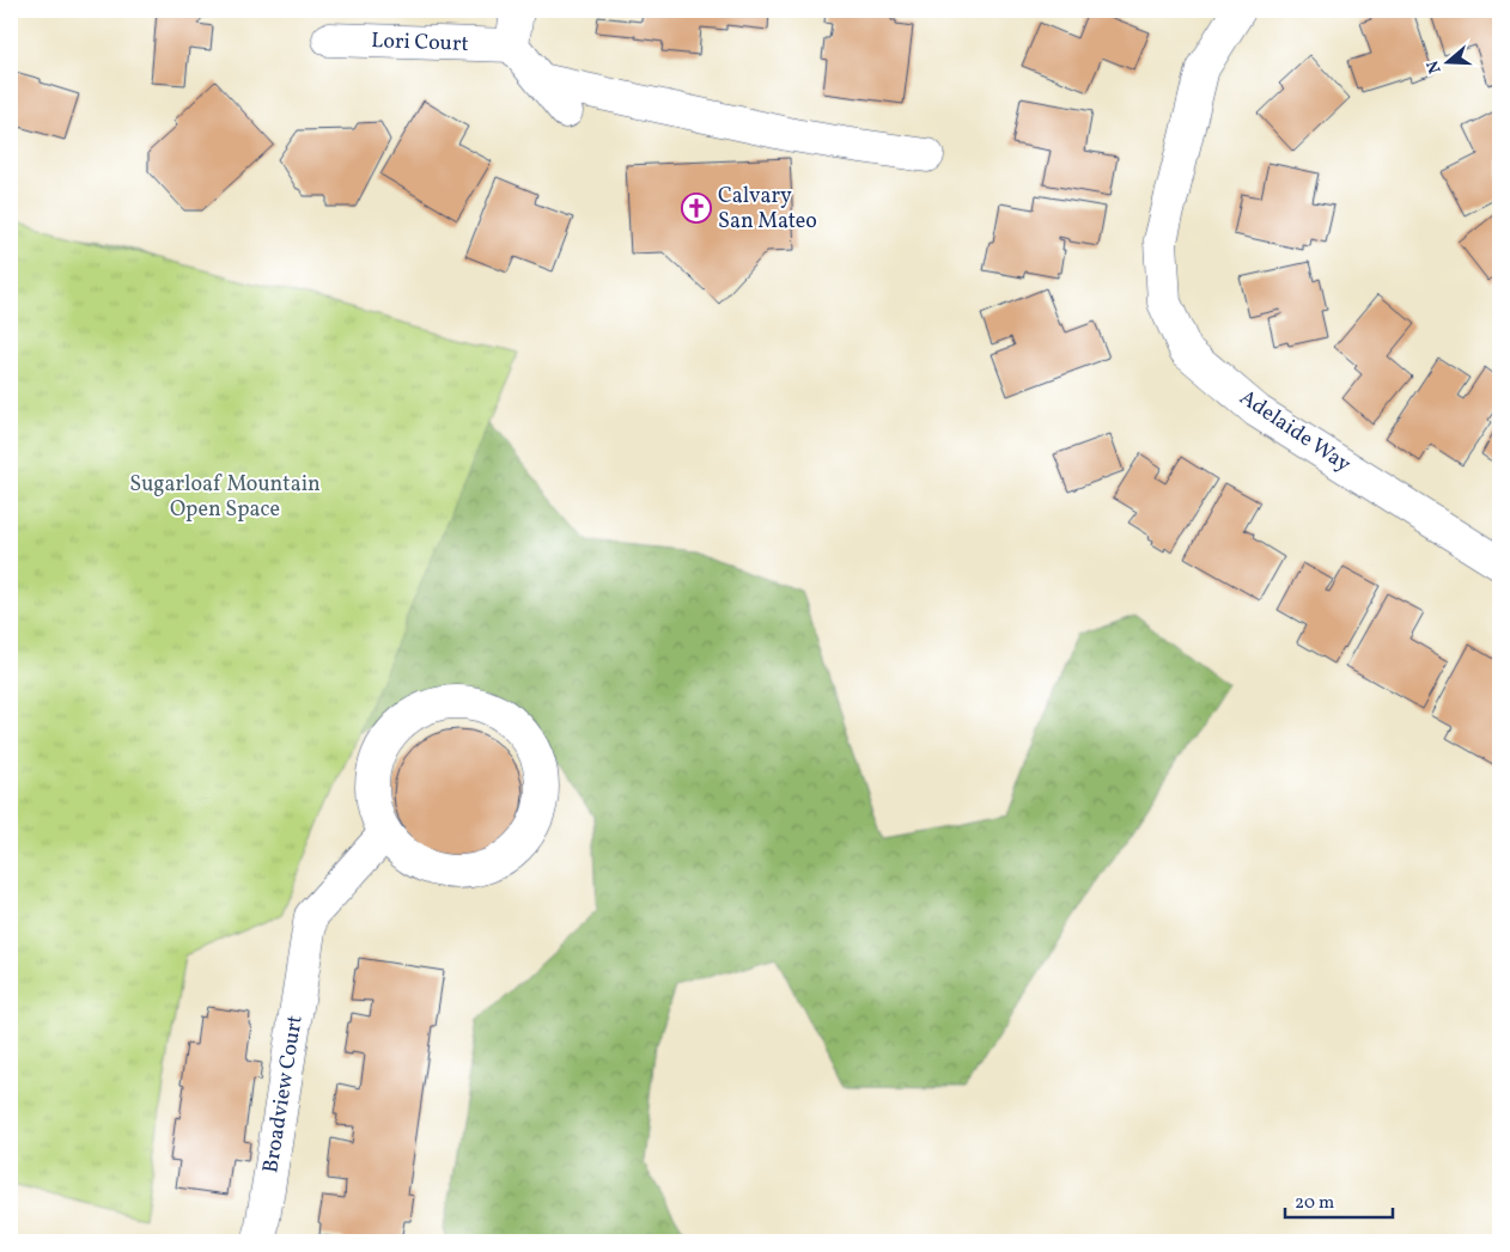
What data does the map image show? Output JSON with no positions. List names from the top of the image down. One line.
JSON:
{"streets":{"street":["Lori Court","Adelaide Way","Broadview Court"]},"parks":["Sugarloaf Mountain Open Space"],"places":{"church":["Calvary San Mateo"]},"scale_bar":"20 m","north":"left"}
